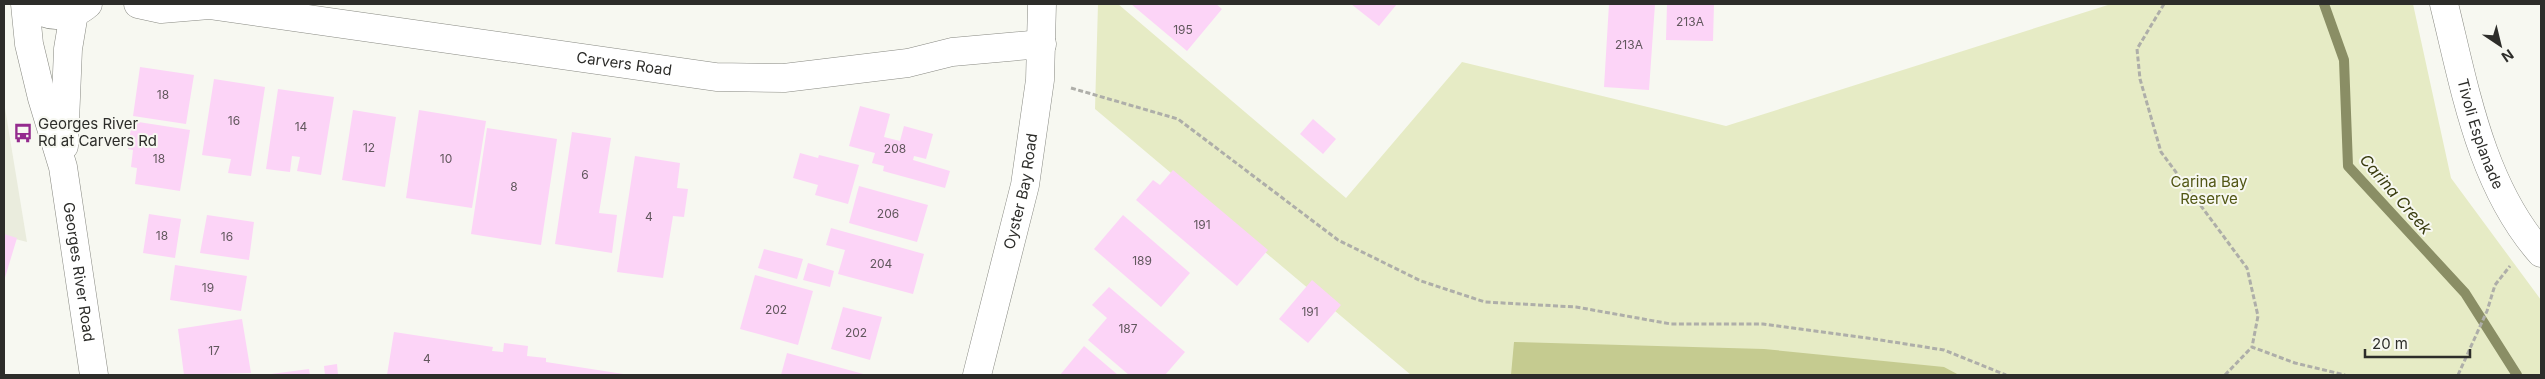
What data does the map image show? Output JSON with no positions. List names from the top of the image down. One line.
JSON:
{"streets":{"street":["Carvers Road","Tivoli Esplanade","Oyster Bay Road","Georges River Road"]},"crossings":[["Carvers Road","Oyster Bay Road"]],"water":["Carina Creek"],"parks":["Carina Bay Reserve"],"places":{"bus stop":["Georges River Rd at Carvers Rd"]},"house_numbers":["213A","195","213A","18","16","14","12","208","18","10","6","8","206","4","191","18","16","189","204","19","202","191","187","202","17","4"],"scale_bar":"20 m","north":"bottom right"}
